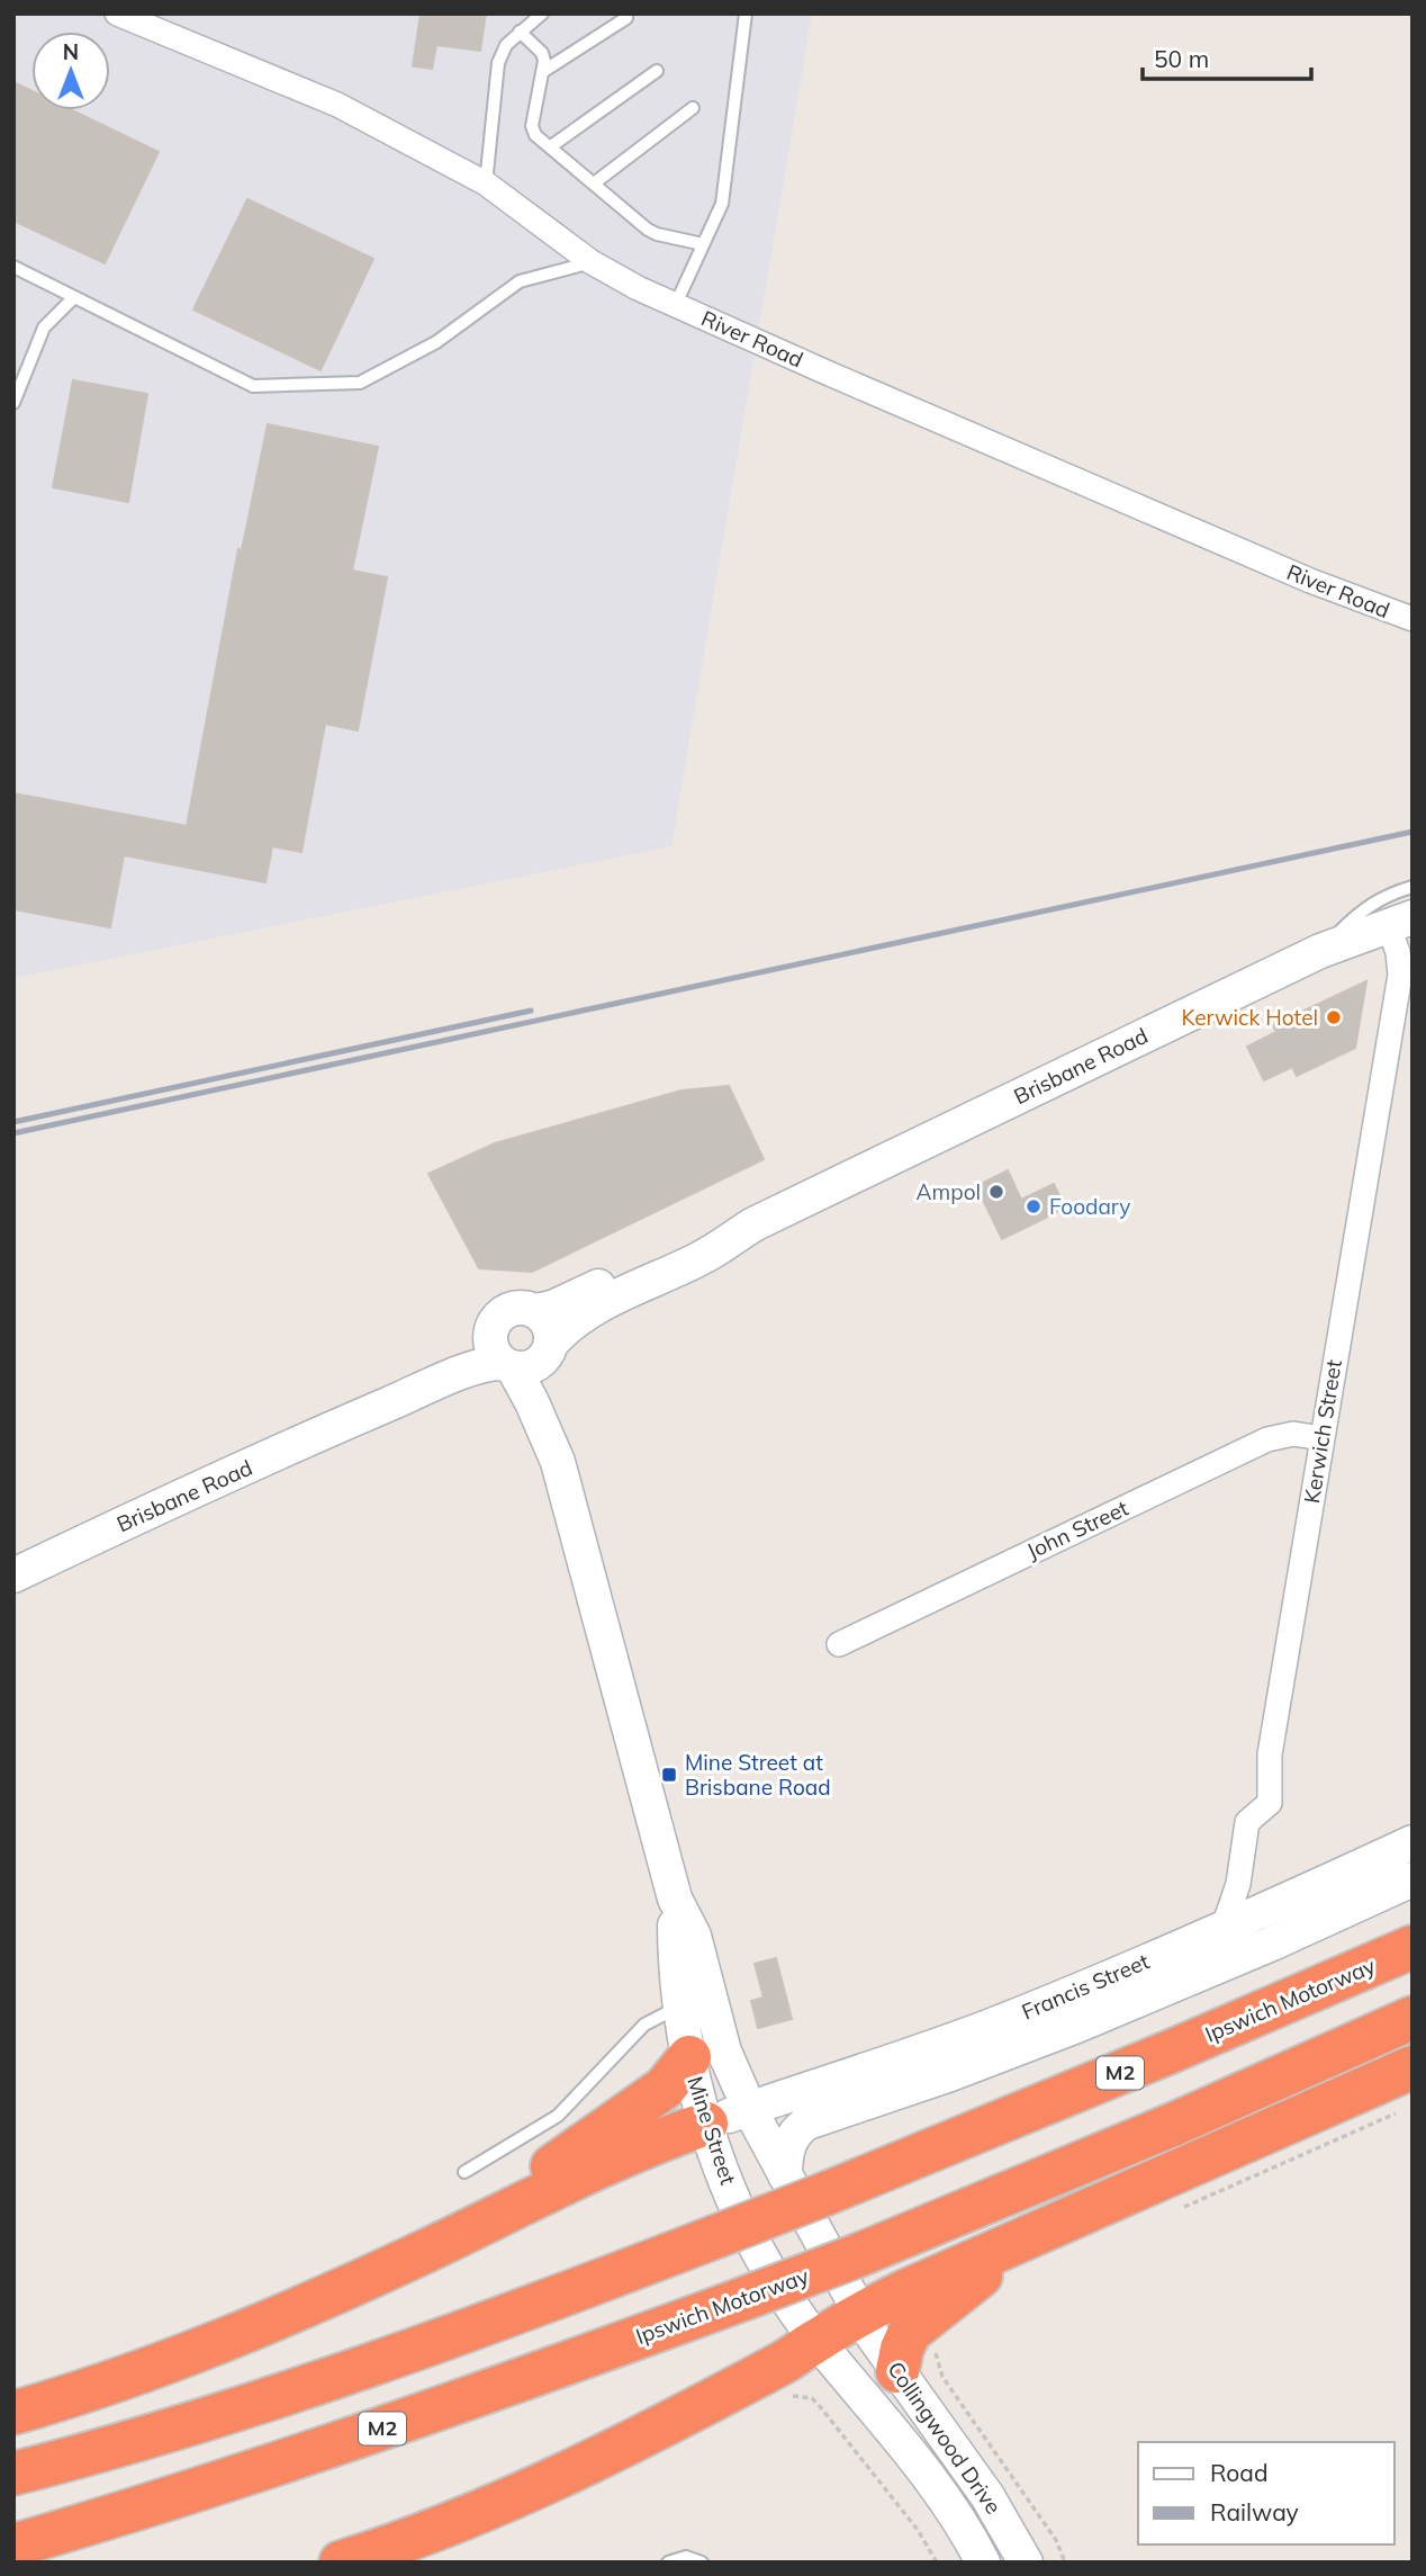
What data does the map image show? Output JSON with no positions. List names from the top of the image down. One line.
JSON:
{"streets":{"highway":["Ipswich Motorway","M2"],"main road":["Brisbane Road","Francis Street","Mine Street","Collingwood Drive"],"street":["River Road","Kerwich Street","John Street"]},"crossings":[["Brisbane Road","Kerwich Street"],["Brisbane Road","Mine Street"],["Kerwich Street","John Street"],["Kerwich Street","Francis Street"],["Francis Street","Mine Street"],["Mine Street","Collingwood Drive"]],"places":{"other":["Kerwick Hotel","Ampol","Foodary"],"transit":["Mine Street at Brisbane Road"]},"legend":["Road","Railway"],"scale_bar":"50 m","north":"top"}
